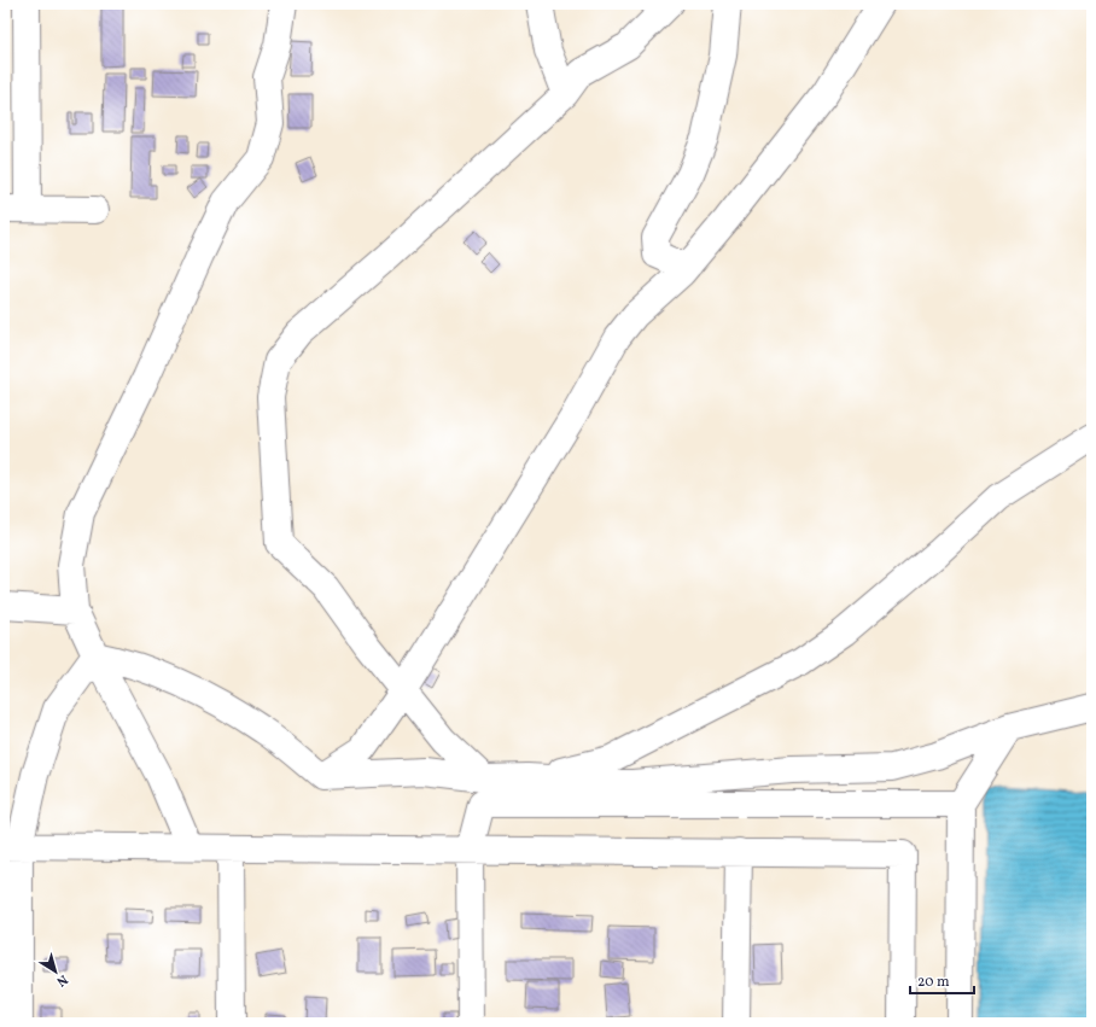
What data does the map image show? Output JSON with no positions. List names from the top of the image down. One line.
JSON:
{"scale_bar":"20 m","north":"bottom right"}
